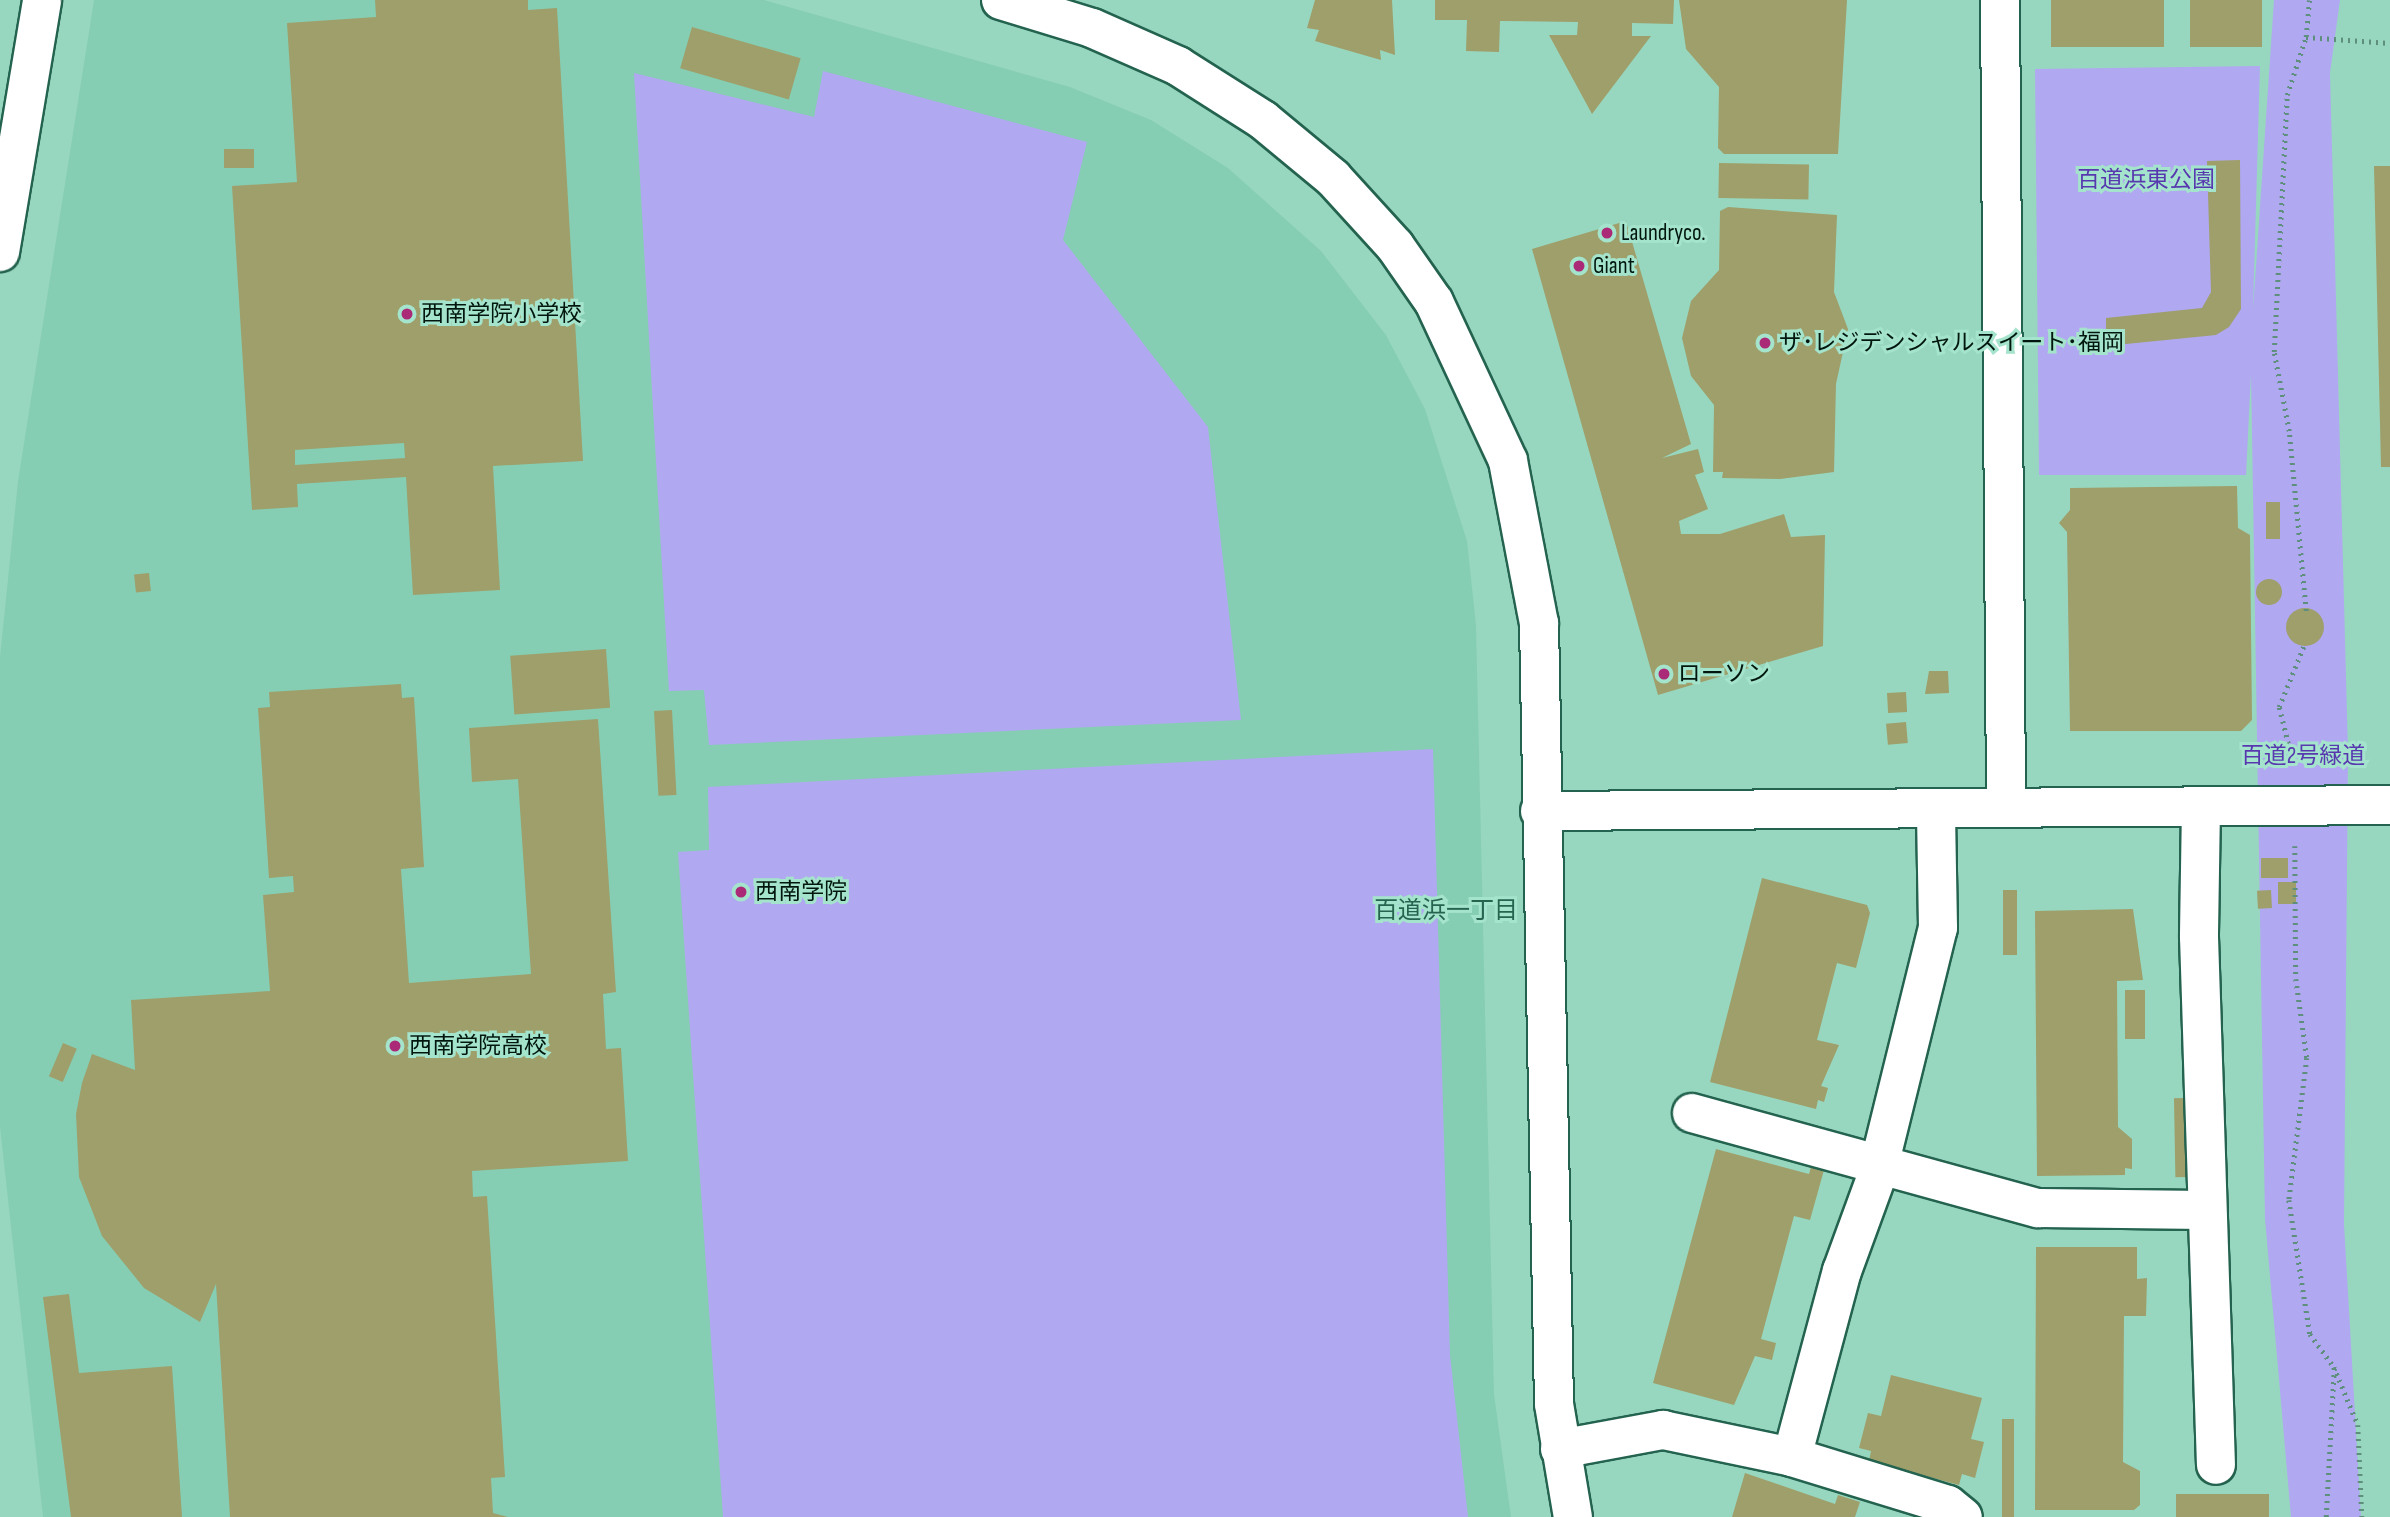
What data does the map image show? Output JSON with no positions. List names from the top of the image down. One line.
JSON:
{"districts":["百道浜一丁目"],"parks":["百道浜東公園","百道2号緑道"],"places":["Laundryco.","Giant","西南学院小学校","ザ･レジデンシャルスイート･福岡","ローソン","西南学院","西南学院高校"]}
